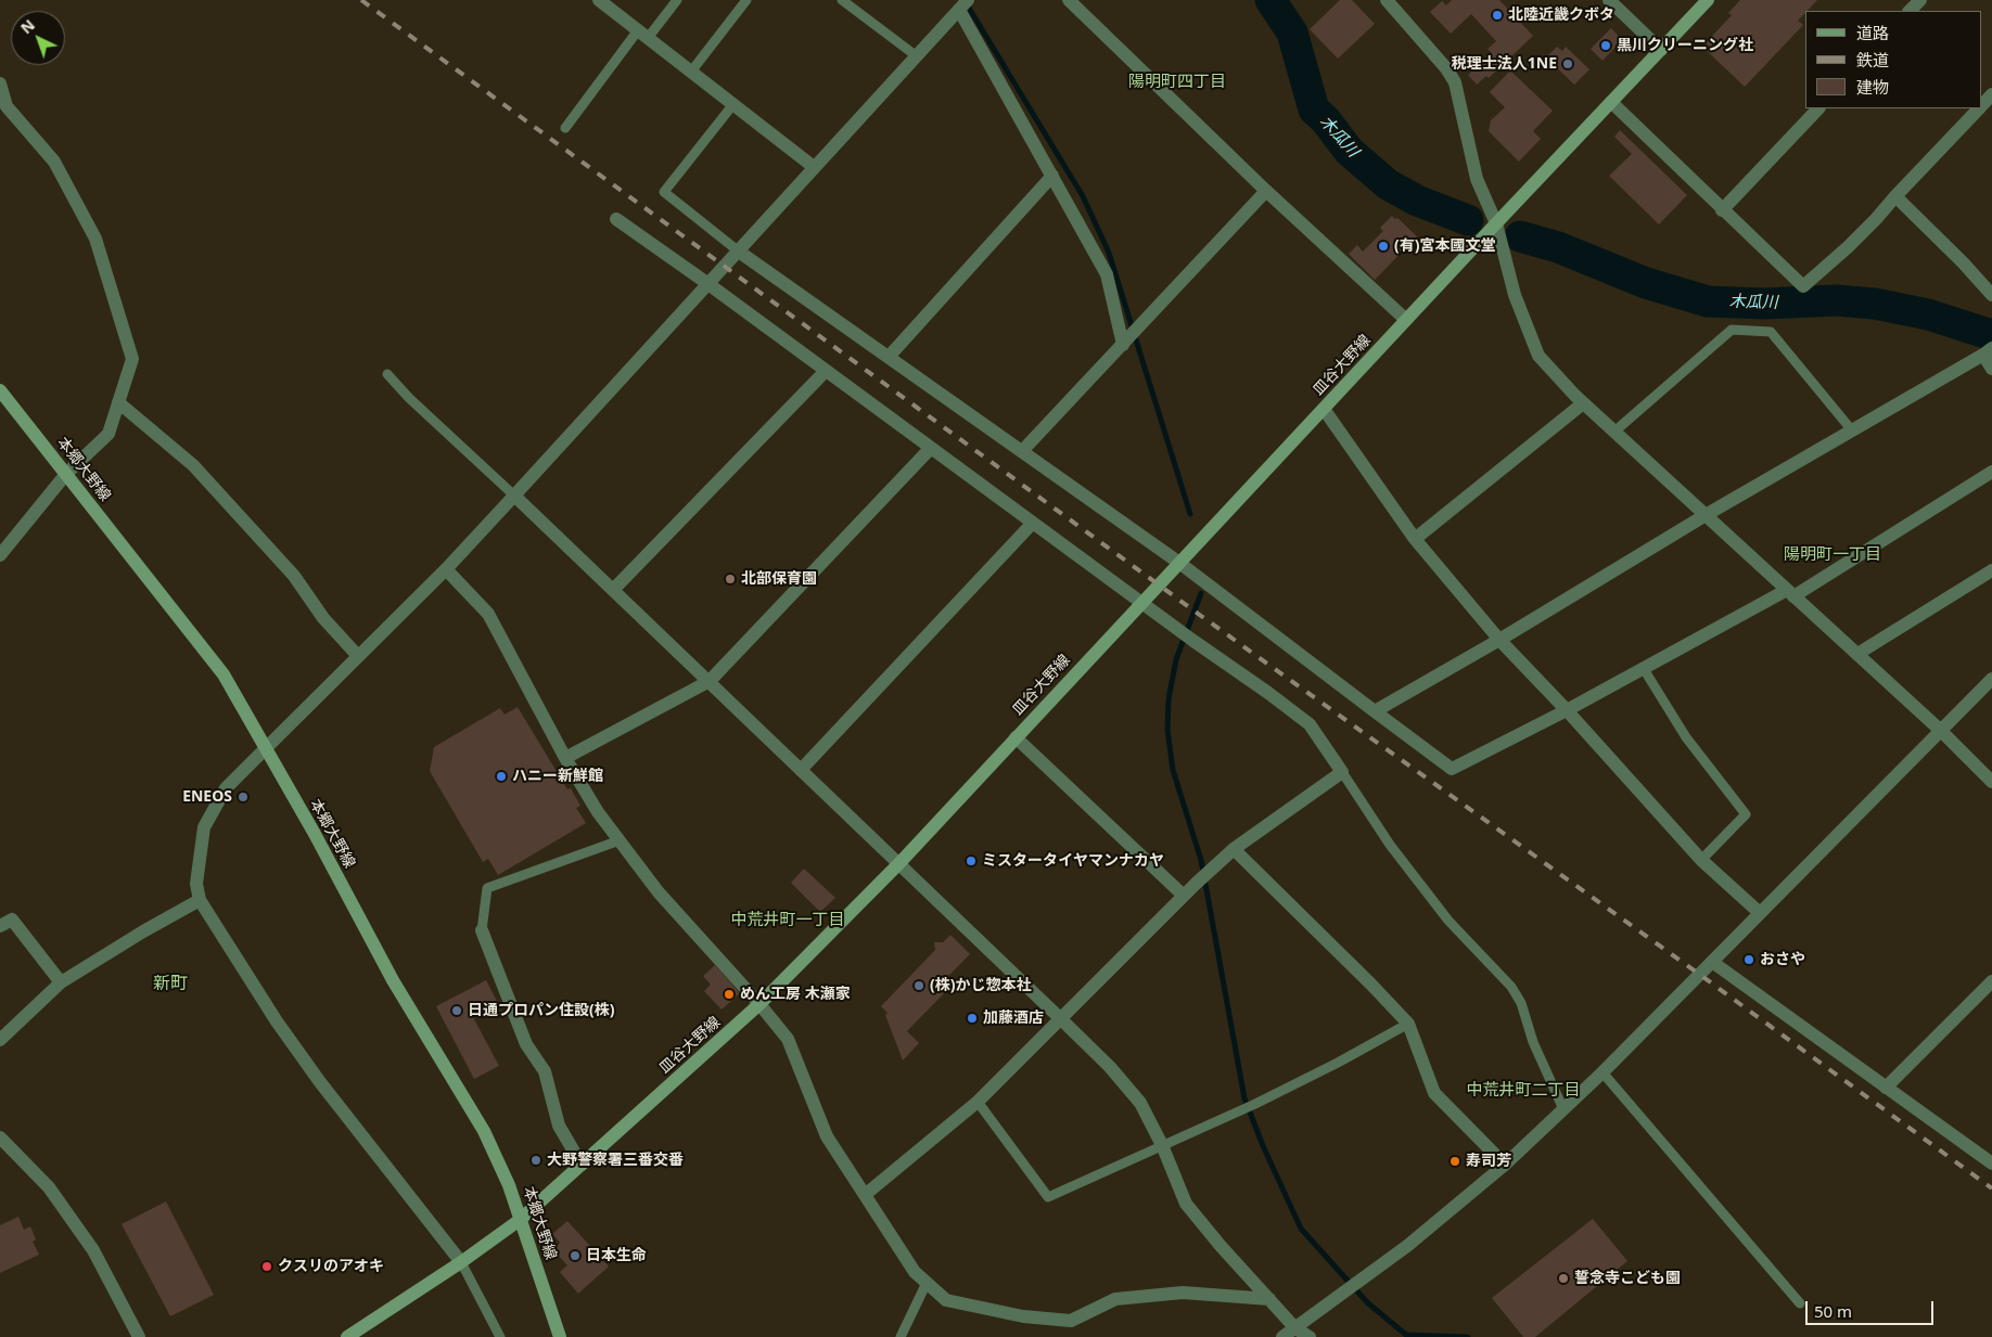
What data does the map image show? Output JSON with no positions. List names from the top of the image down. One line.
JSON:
{"streets":{"main road":["皿谷大野線","本郷大野線"]},"crossings":[["皿谷大野線","本郷大野線"]],"districts":["陽明町四丁目","陽明町一丁目","中荒井町一丁目","新町","中荒井町二丁目"],"water":["木瓜川"],"places":["北陸近畿クボタ","黒川クリーニング社","税理士法人1NE","(有)宮本國文堂","北部保育園","ハニー新鮮館","ENEOS","ミスタータイヤマンナカヤ","おさや","(株)かじ惣本社","めん工房 木瀬家","日通プロパン住設(株)","加藤酒店","大野警察署三番交番","寿司芳","日本生命","クスリのアオキ","誓念寺こども園"],"legend":["道路","鉄道","建物"],"scale_bar":"50 m","north":"top left"}
